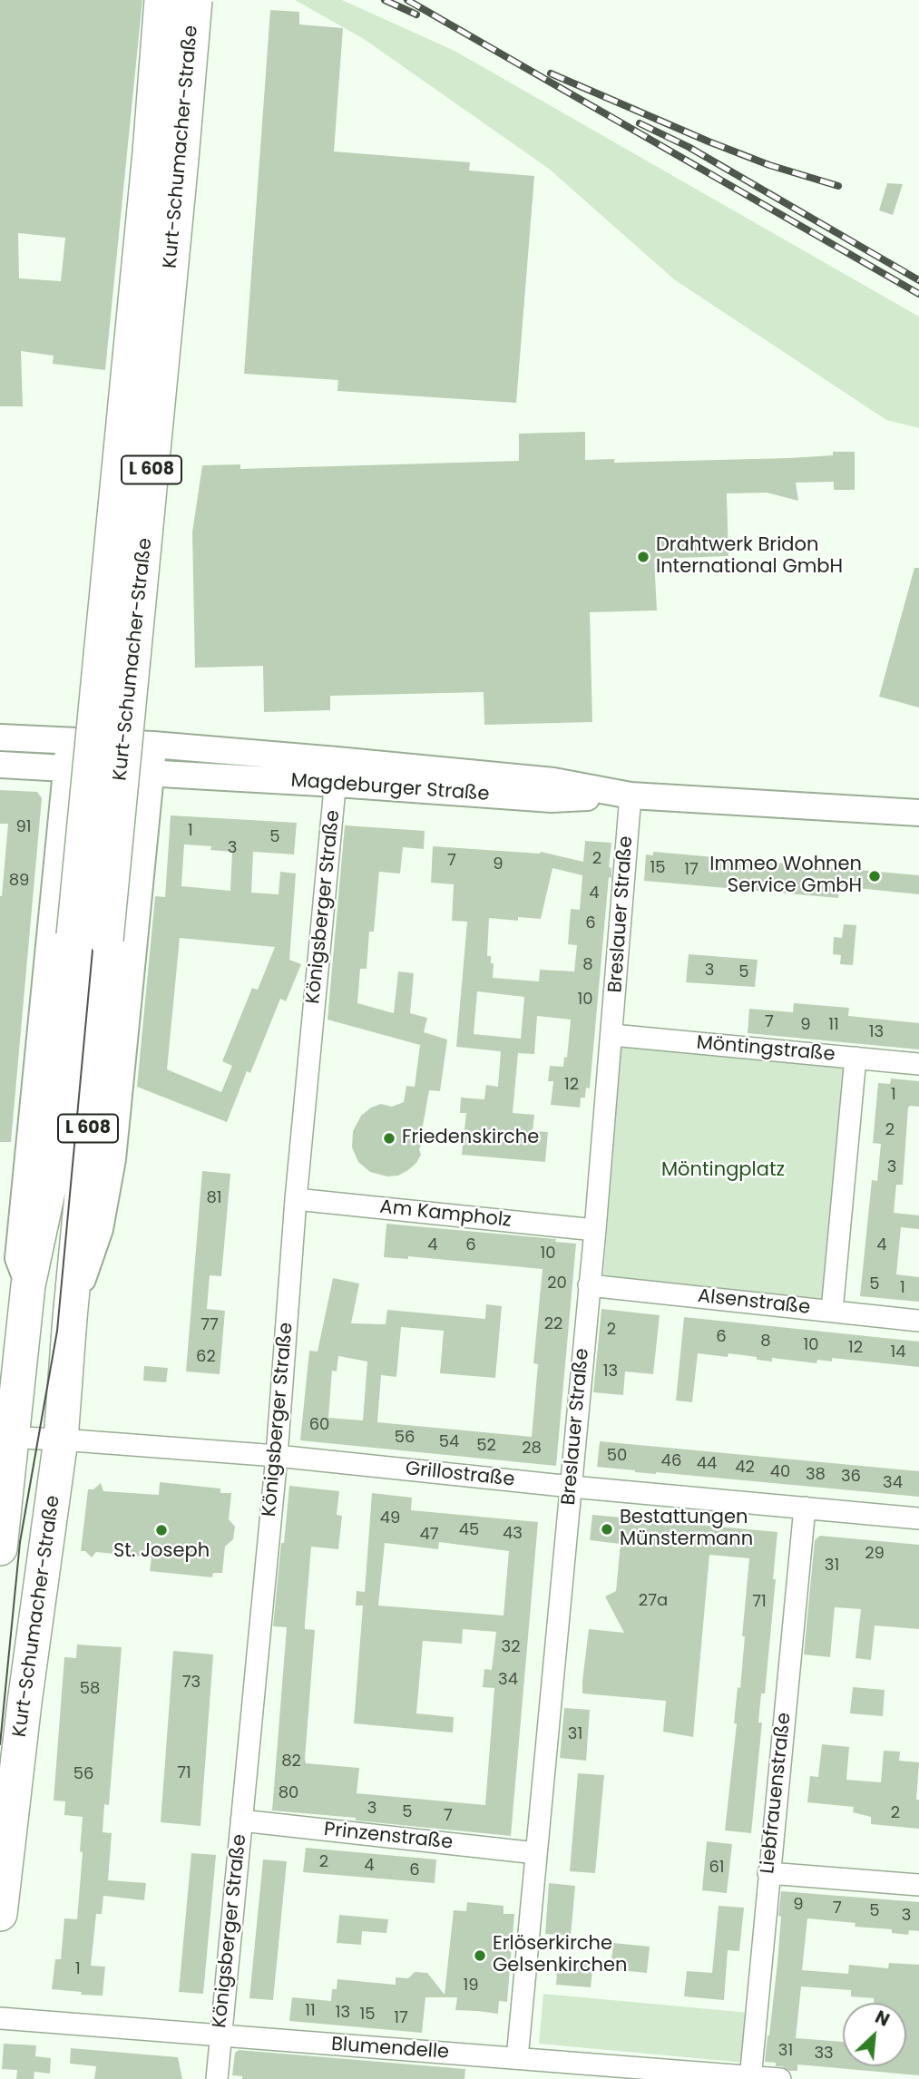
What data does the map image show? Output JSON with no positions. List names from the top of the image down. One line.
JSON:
{"streets":{"main road":["Kurt-Schumacher-Straße","L 608"],"street":["Magdeburger Straße","Königsberger Straße","Breslauer Straße","Möntingstraße","Am Kampholz","Alsenstraße","Grillostraße","Liebfrauenstraße","Prinzenstraße","Blumendelle"]},"crossings":[["Kurt-Schumacher-Straße","Magdeburger Straße"],["Kurt-Schumacher-Straße","Grillostraße"],["Magdeburger Straße","Königsberger Straße"],["Magdeburger Straße","Breslauer Straße"],["Königsberger Straße","Am Kampholz"],["Königsberger Straße","Grillostraße"],["Königsberger Straße","Prinzenstraße"],["Königsberger Straße","Blumendelle"],["Breslauer Straße","Möntingstraße"],["Breslauer Straße","Am Kampholz"],["Breslauer Straße","Alsenstraße"],["Breslauer Straße","Grillostraße"],["Breslauer Straße","Prinzenstraße"],["Breslauer Straße","Blumendelle"],["Grillostraße","Liebfrauenstraße"],["Liebfrauenstraße","Blumendelle"]],"parks":["Möntingplatz"],"places":["Drahtwerk Bridon International GmbH","Immeo Wohnen Service GmbH","Friedenskirche","Bestattungen Münstermann","St. Joseph","Erlöserkirche Gelsenkirchen"],"house_numbers":["91","1","5","3","2","7","9","15","17","89","4","6","8","3","5","10","7","9","11","13","12","1","2","3","81","4","6","4","10","20","5","1","22","77","2","6","8","10","12","14","62","13","60","56","54","52","28","50","46","44","42","40","38","36","34","49","45","43","47","29","31","27a","71","32","34","73","58","31","82","71","56","80","3","5","2","7","2","4","61","6","9","7","5","3","1","19","11","13","15","17","31","33"],"north":"top right"}
